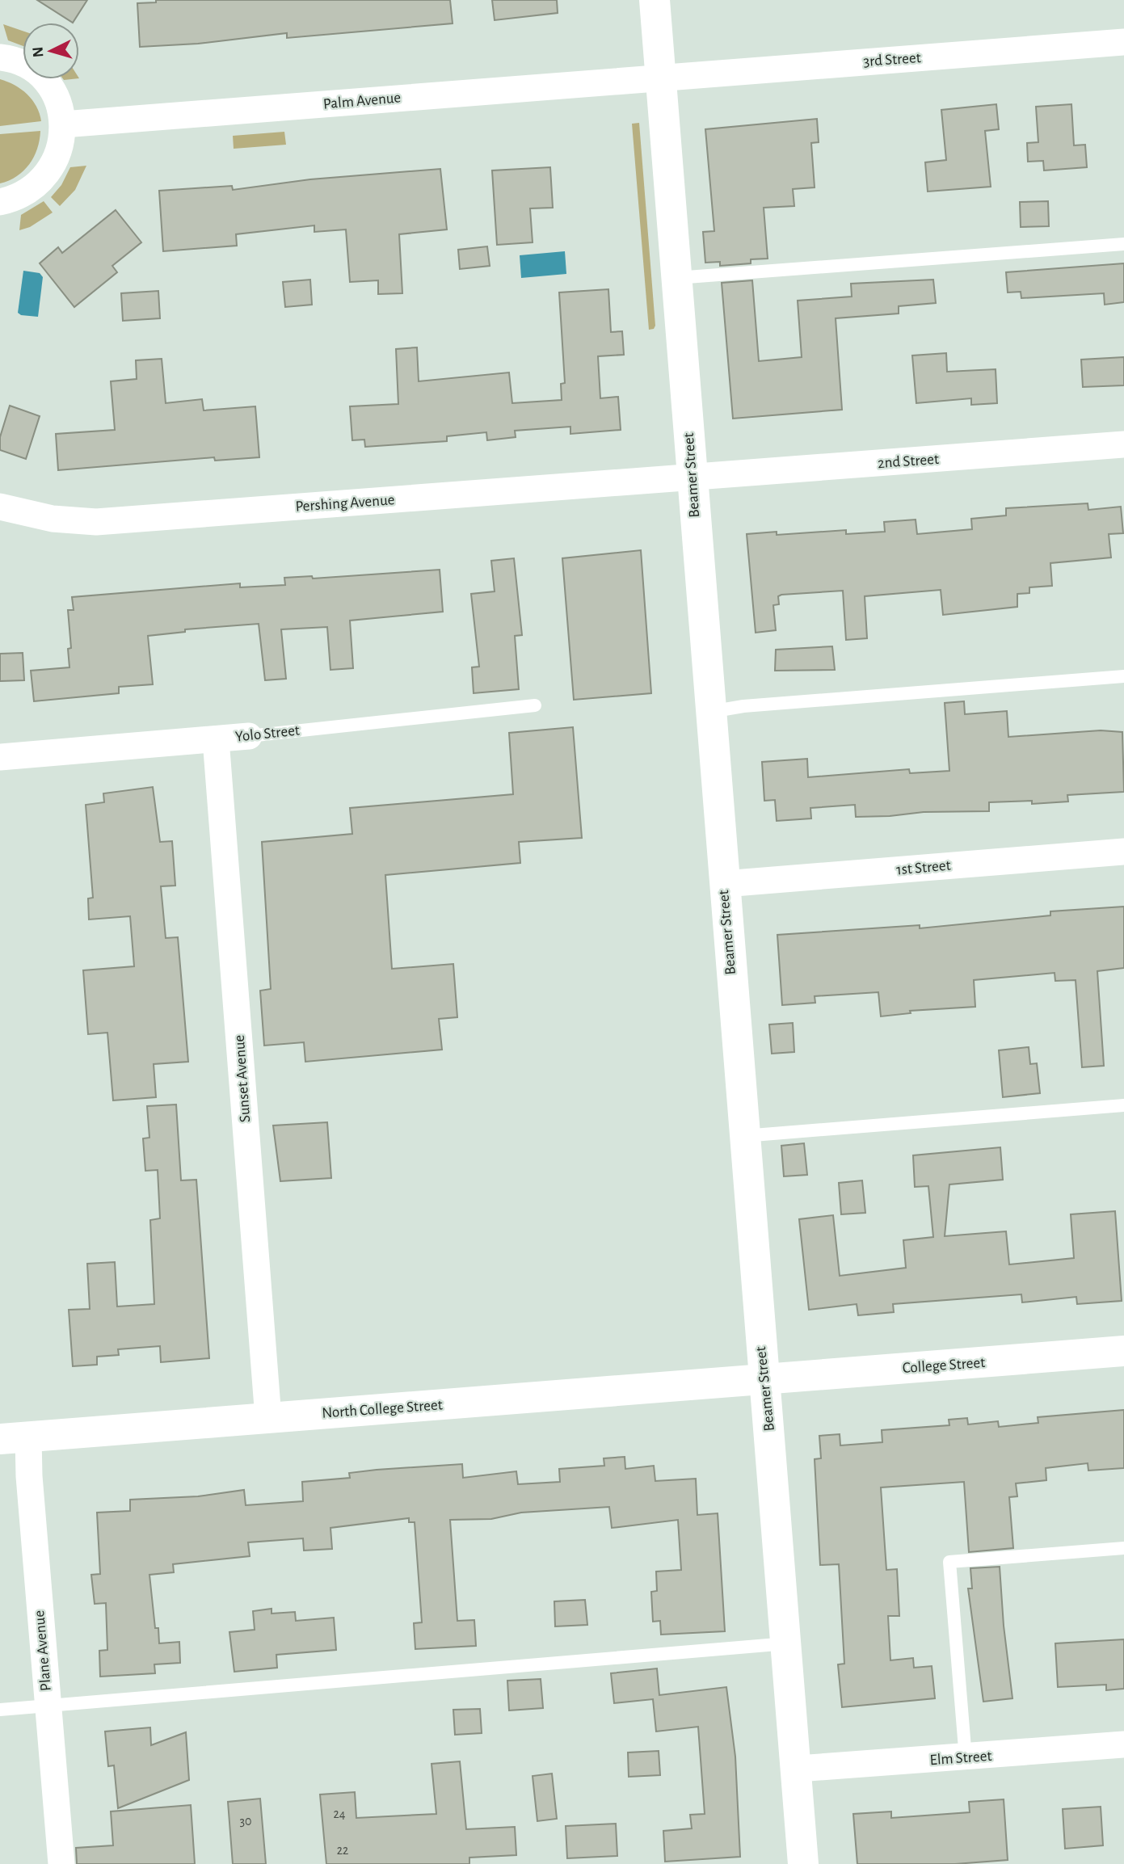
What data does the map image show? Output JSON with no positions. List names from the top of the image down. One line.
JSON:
{"streets":{"street":["3rd Street","Palm Avenue","2nd Street","Beamer Street","Pershing Avenue","Yolo Street","1st Street","Sunset Avenue","College Street","North College Street","Plane Avenue","Elm Street"]},"crossings":[["3rd Street","Palm Avenue"],["3rd Street","Beamer Street"],["Palm Avenue","Beamer Street"],["2nd Street","Beamer Street"],["2nd Street","Pershing Avenue"],["Beamer Street","Pershing Avenue"],["Beamer Street","1st Street"],["Beamer Street","College Street"],["Beamer Street","North College Street"],["Beamer Street","Elm Street"],["Yolo Street","Sunset Avenue"],["Sunset Avenue","North College Street"],["College Street","North College Street"],["North College Street","Plane Avenue"]],"house_numbers":["24","30","22"],"north":"left"}
